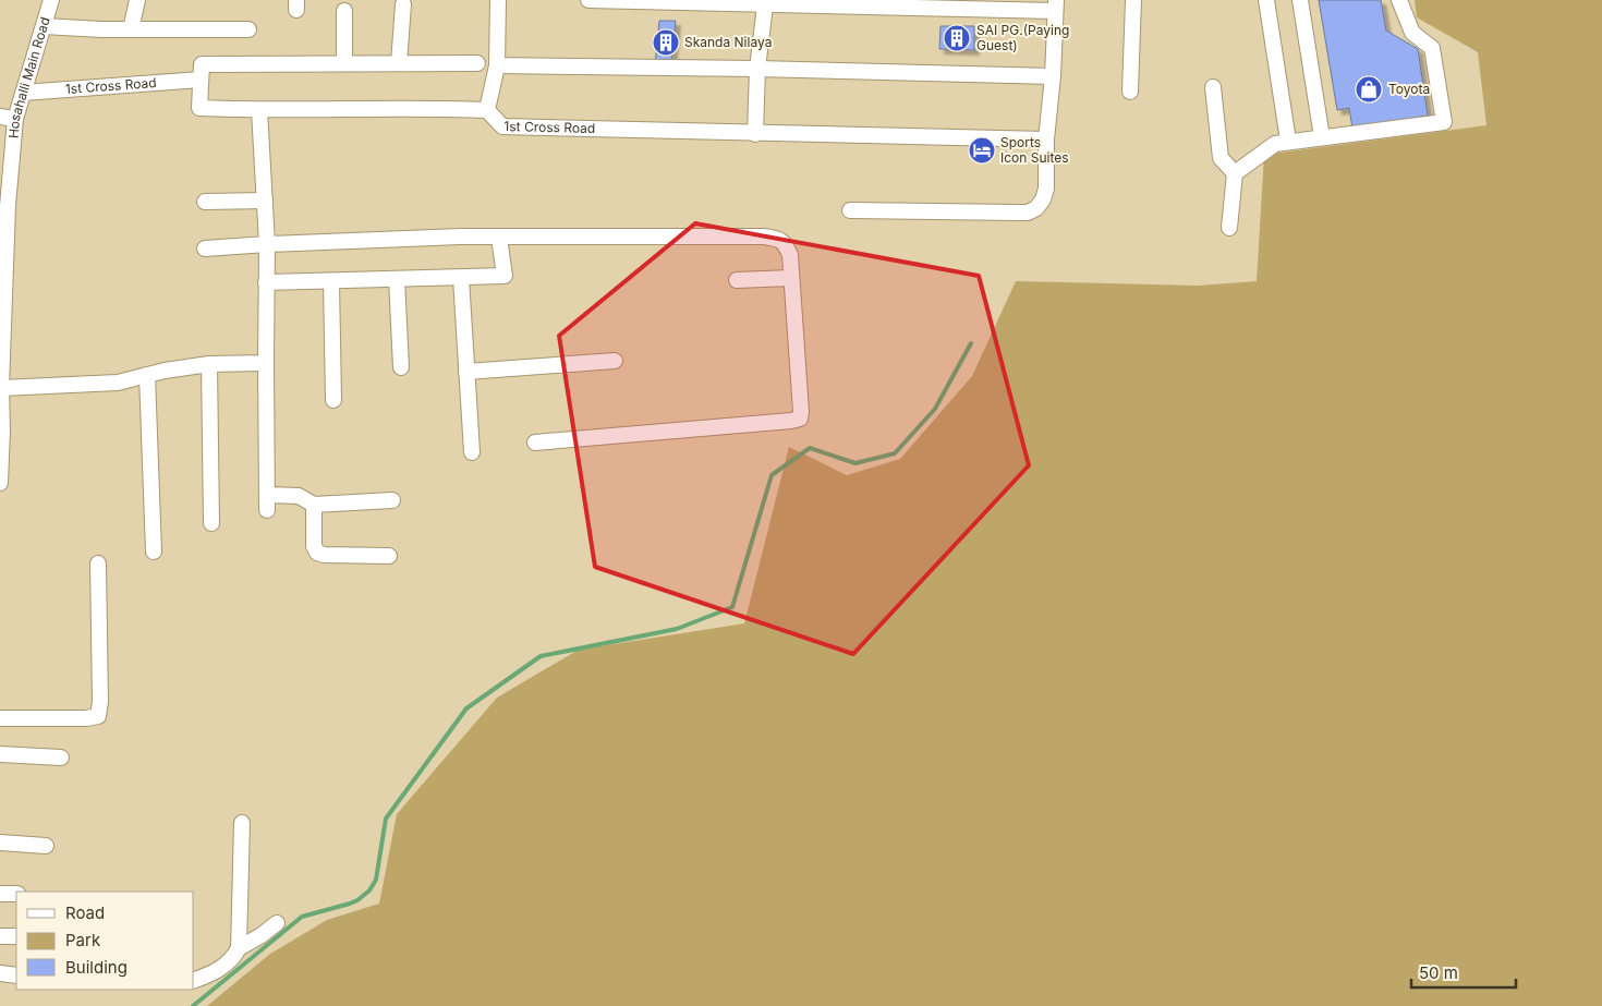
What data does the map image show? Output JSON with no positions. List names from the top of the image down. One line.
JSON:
{"streets":{"street":["Hosahalli Main Road","1st Cross Road"]},"crossings":[["Hosahalli Main Road","1st Cross Road"]],"places":{"building":["SAI PG.(Paying Guest)","Skanda Nilaya"],"shop":["Toyota"],"hotel":["Sports Icon Suites"]},"legend":["Road","Park","Building"],"scale_bar":"50 m"}
